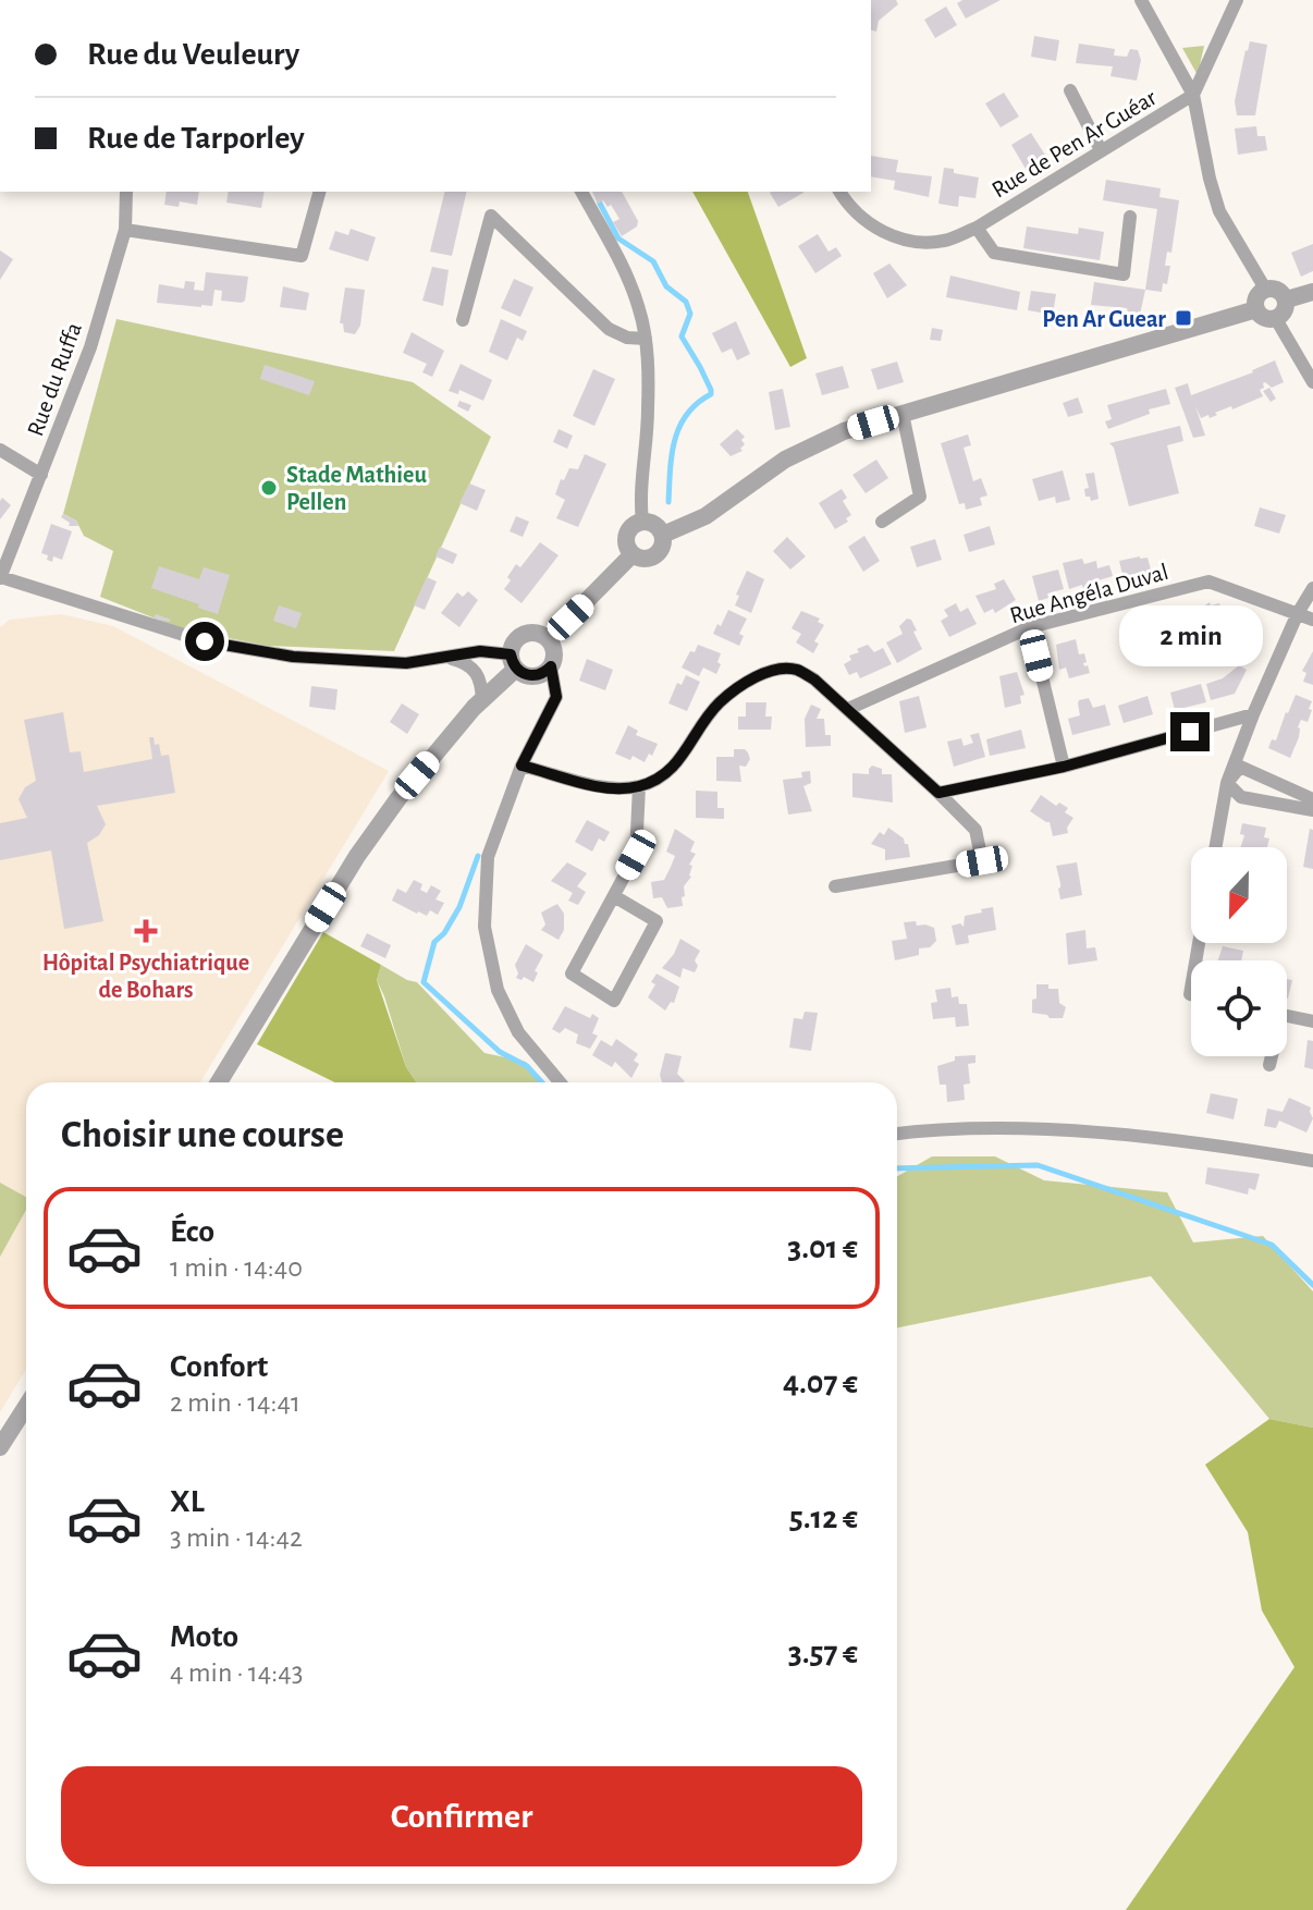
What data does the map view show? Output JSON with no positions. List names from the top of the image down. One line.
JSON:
{"streets":{"street":["Rue de Pen Ar Guéar","Rue du Ruffa","Rue Angéla Duval"]},"places":{"transit":["Pen Ar Guear"],"other":["Stade Mathieu Pellen"],"health":["Hôpital Psychiatrique de Bohars"]},"north":"bottom","page":{"banner":["Rue du Veuleury","Rue de Tarporley"],"bubble":"2 min","heading":"Choisir une course","list":[{"name":"Éco","note":"1 min · 14:40","value":"3.01 €"},{"name":"Confort","note":"2 min · 14:41","value":"4.07 €"},{"name":"XL","note":"3 min · 14:42","value":"5.12 €"},{"name":"Moto","note":"4 min · 14:43","value":"3.57 €"}],"buttons":"Confirmer"}}
